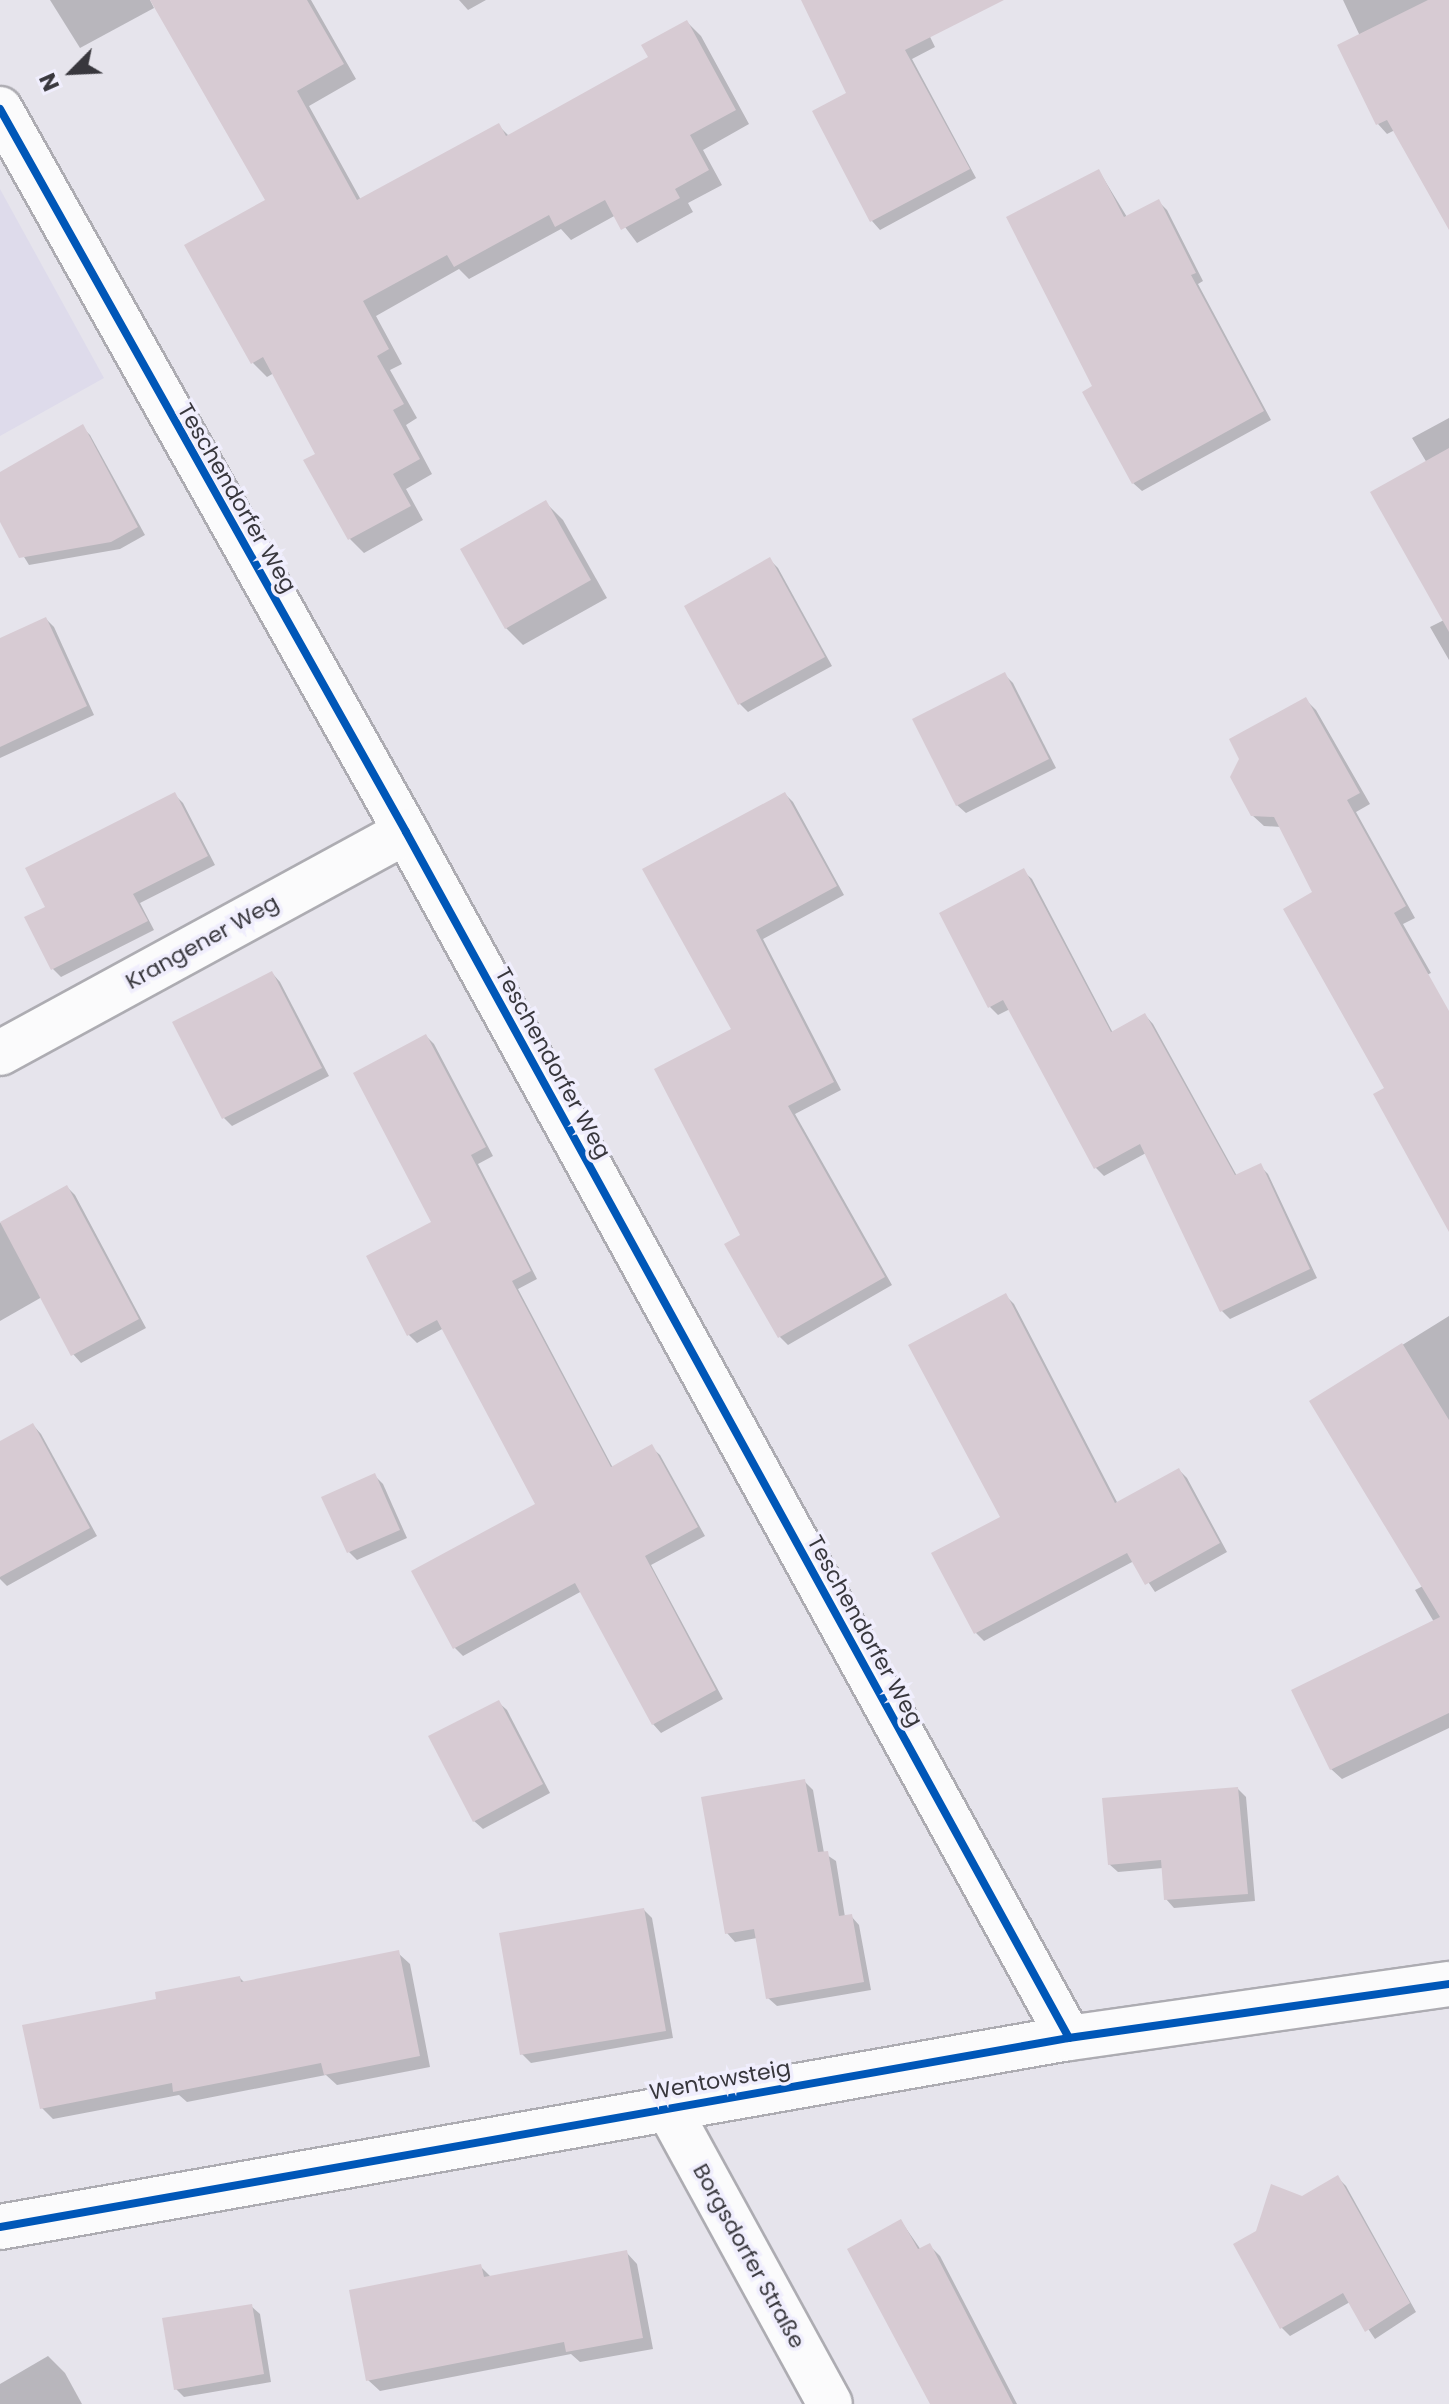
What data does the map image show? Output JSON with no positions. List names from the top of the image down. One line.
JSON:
{"streets":{"street":["Teschendorfer Weg","Krangener Weg","Wentowsteig","Borgsdorfer Straße"]},"crossings":[["Teschendorfer Weg","Krangener Weg"],["Teschendorfer Weg","Wentowsteig"],["Wentowsteig","Borgsdorfer Straße"]],"north":"bottom left"}
